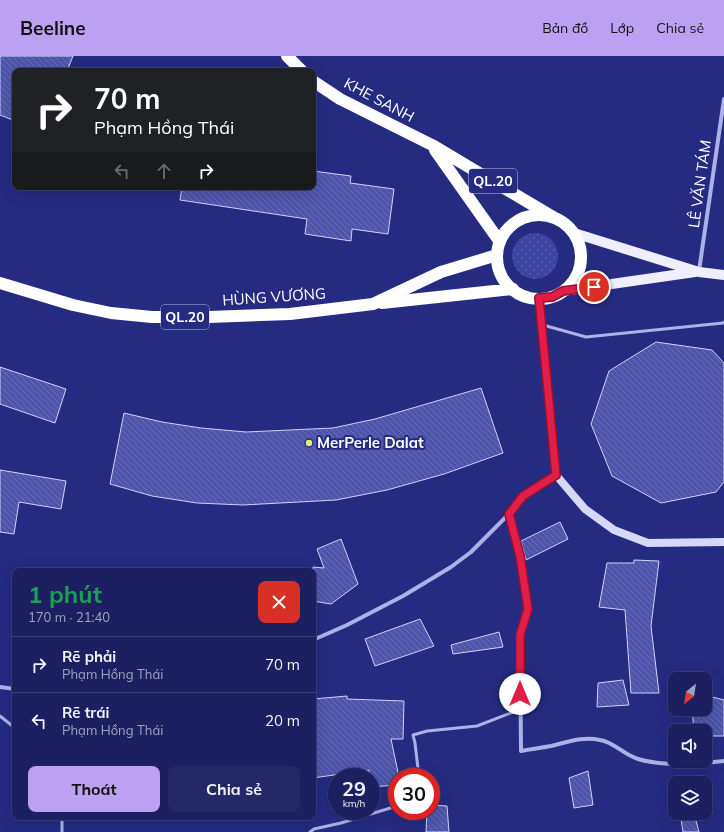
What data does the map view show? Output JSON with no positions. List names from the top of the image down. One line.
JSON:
{"streets":{"highway":["KHE SANH","QL.20","HÙNG VƯƠNG"],"street":["LÊ VĂN TÁM"]},"crossings":[["KHE SANH","QL.20"],["KHE SANH","HÙNG VƯƠNG"],["QL.20","HÙNG VƯƠNG"]],"places":["MerPerle Dalat"],"north":"bottom left","page":{"header":"Beeline","nav":["Bản đồ","Lớp","Chia sẻ"],"turn":["70 m","Phạm Hồng Thái"],"heading":["1 phút","170 m · 21:40"],"list":[{"name":"Rẽ phải","note":"Phạm Hồng Thái","value":"70 m"},{"name":"Rẽ trái","note":"Phạm Hồng Thái","value":"20 m"}],"buttons":["Thoát","Chia sẻ"],"speed":"29 km/h","limit":"30"}}
